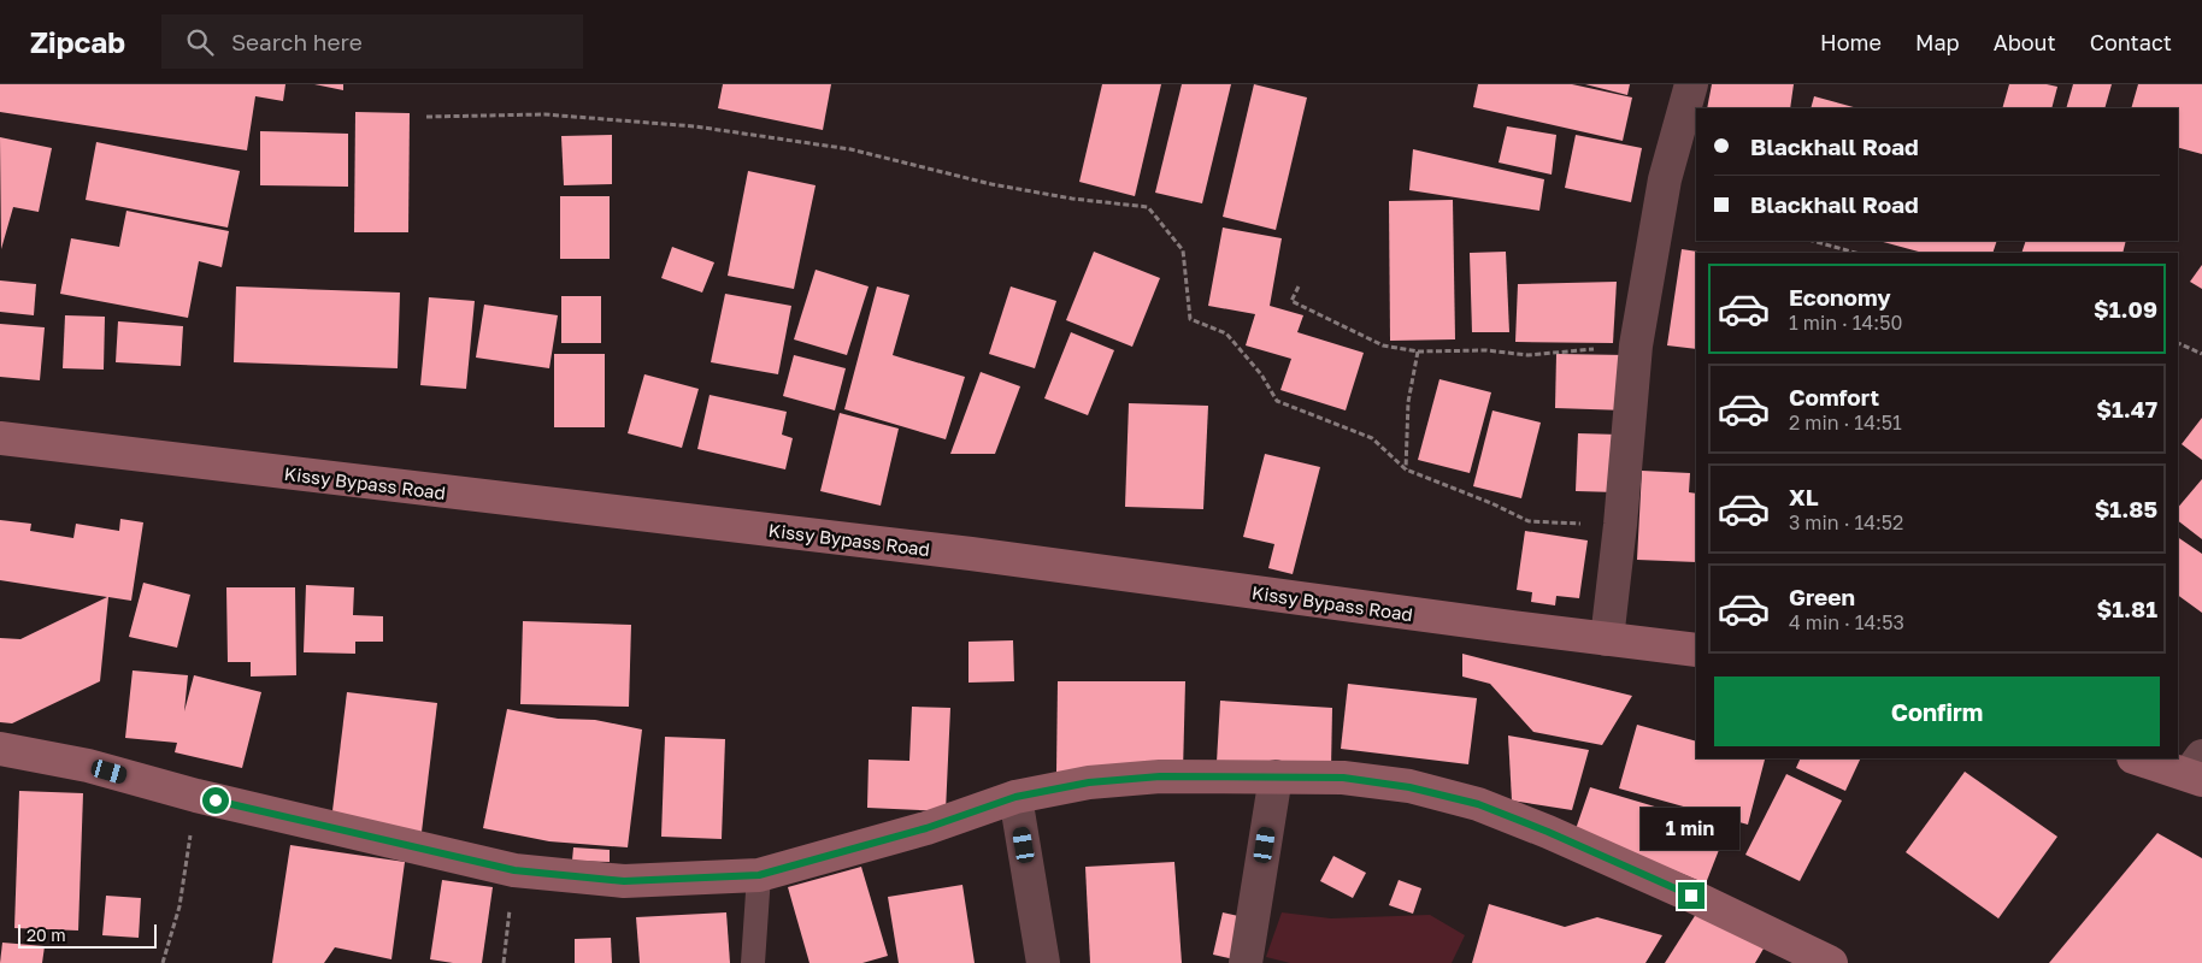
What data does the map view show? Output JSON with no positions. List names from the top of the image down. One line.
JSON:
{"streets":{"street":["Kissy Bypass Road"]},"scale_bar":"20 m","page":{"header":"Zipcab","search":"Search here","nav":["Home","Map","About","Contact"],"banner":["Blackhall Road","Blackhall Road"],"list":[{"name":"Economy","note":"1 min · 14:50","value":"$1.09"},{"name":"Comfort","note":"2 min · 14:51","value":"$1.47"},{"name":"XL","note":"3 min · 14:52","value":"$1.85"},{"name":"Green","note":"4 min · 14:53","value":"$1.81"}],"buttons":"Confirm","bubble":"1 min","scale":"20 m"}}
